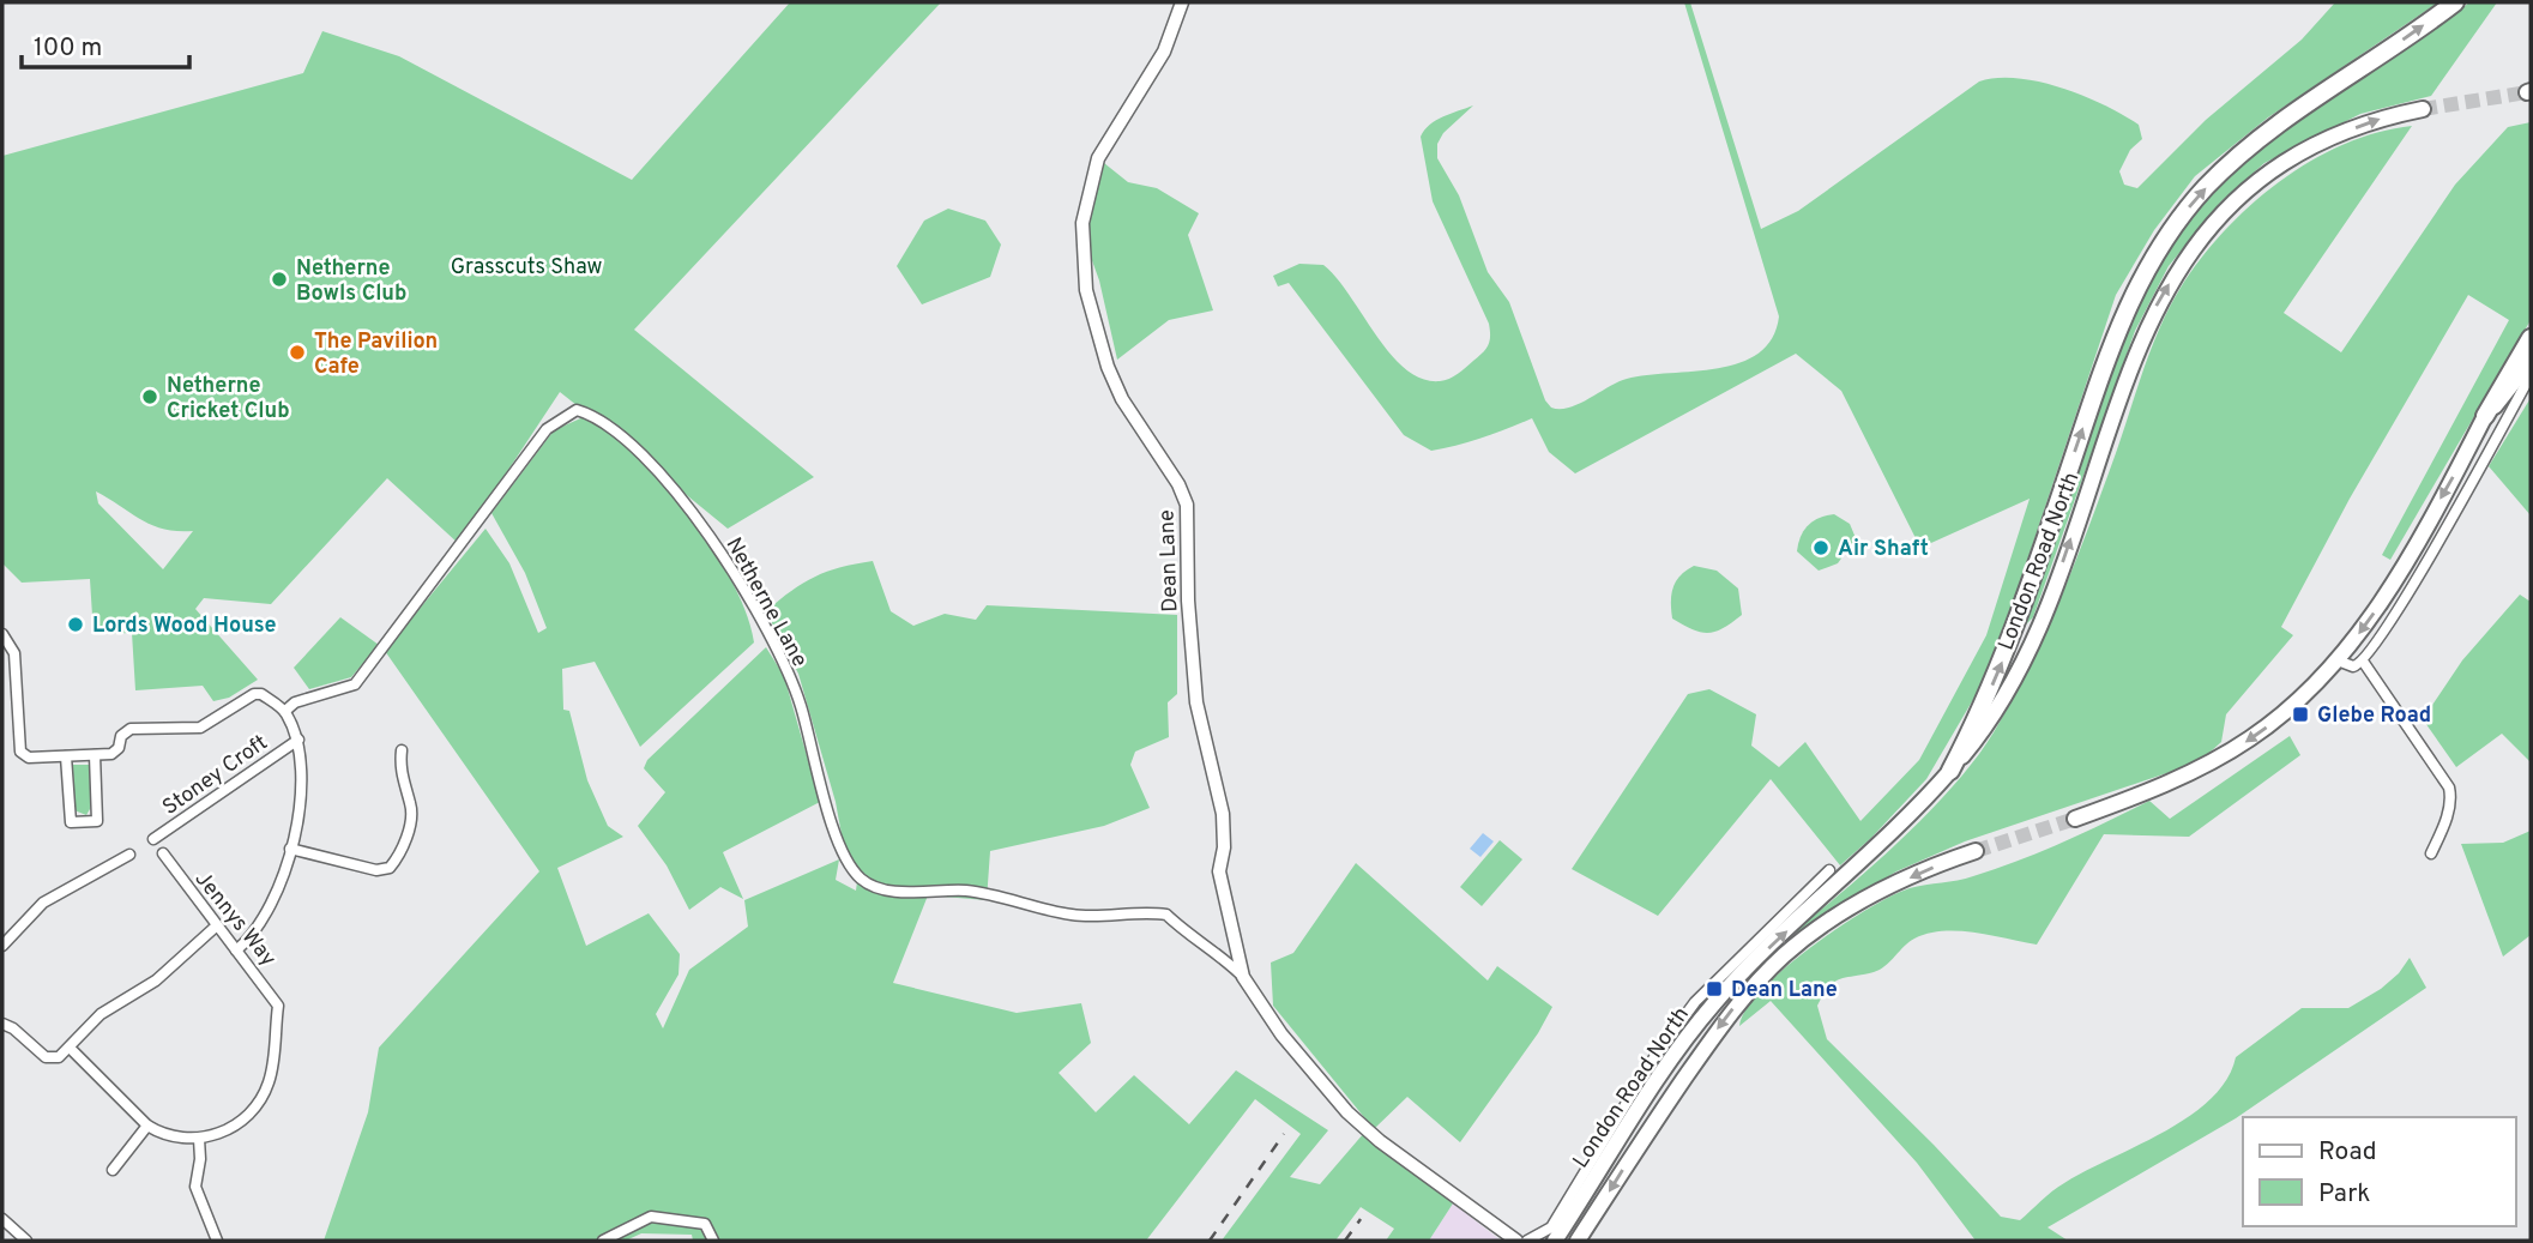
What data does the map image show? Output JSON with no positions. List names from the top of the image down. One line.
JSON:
{"streets":{"main road":["London Road North"],"street":["Dean Lane","Netherne Lane","Stoney Croft","Jennys Way"]},"crossings":[["Dean Lane","Netherne Lane"]],"parks":["Grasscuts Shaw"],"places":{"other":["Netherne Bowls Club","The Pavilion Cafe","Netherne Cricket Club","Air Shaft","Lords Wood House"],"transit":["Glebe Road","Dean Lane"]},"legend":["Road","Park"],"scale_bar":"100 m"}
